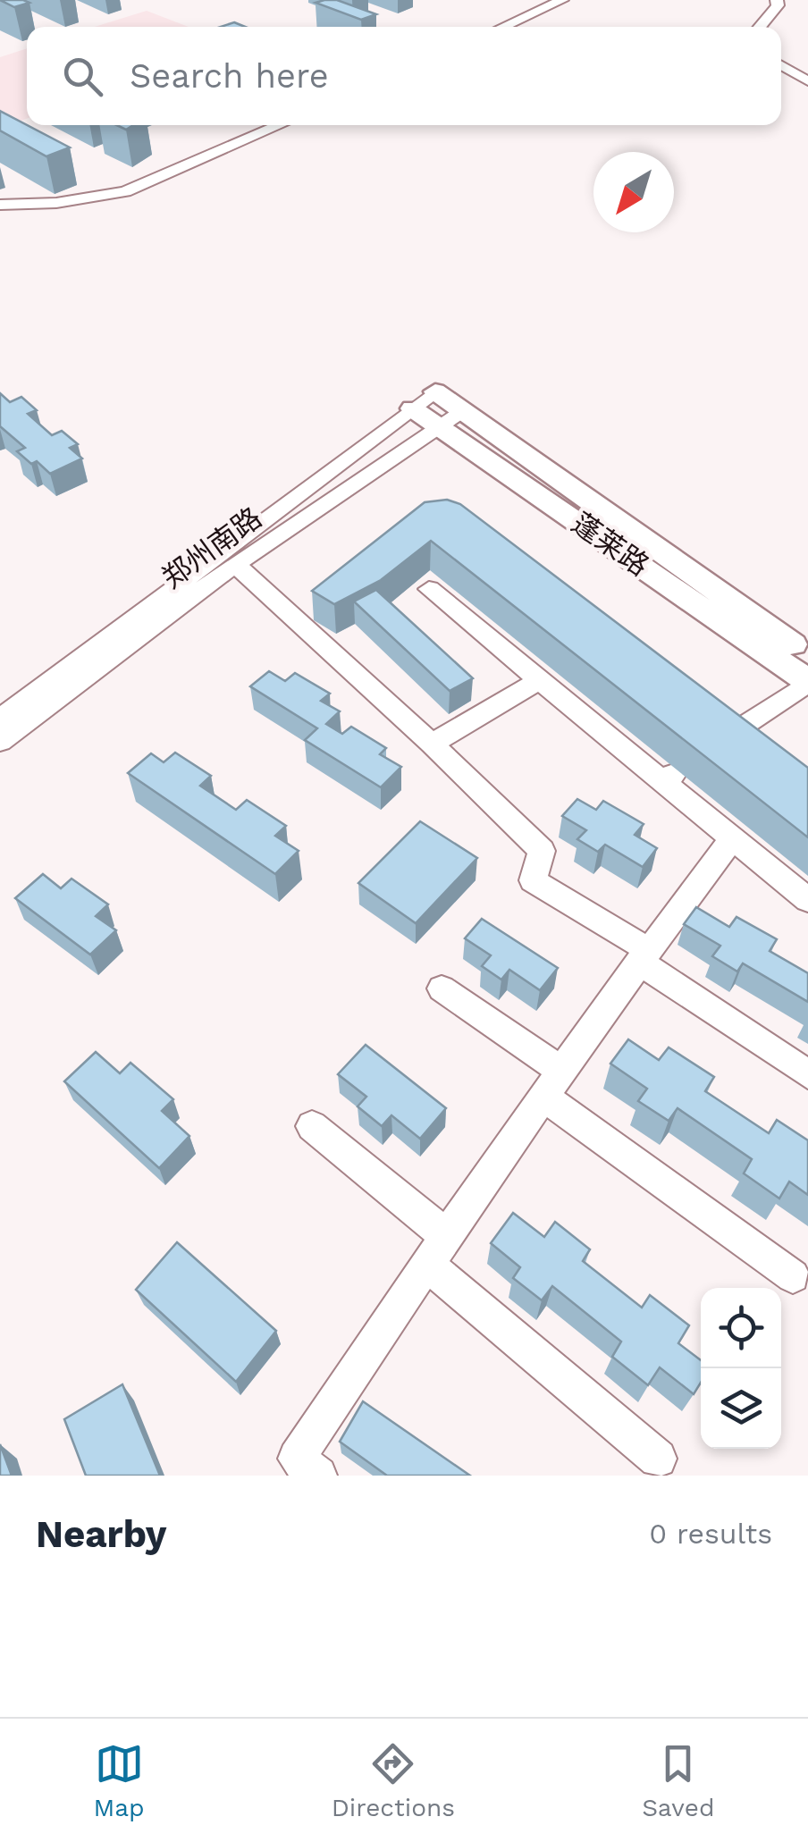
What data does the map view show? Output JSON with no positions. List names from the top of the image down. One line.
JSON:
{"streets":{"main road":["蓬莱路"],"street":["郑州南路"]},"crossings":[["蓬莱路","郑州南路"]],"north":"bottom left","page":{"search":"Search here","heading":["Nearby","0 results"],"nav":["Map","Directions","Saved"]}}
